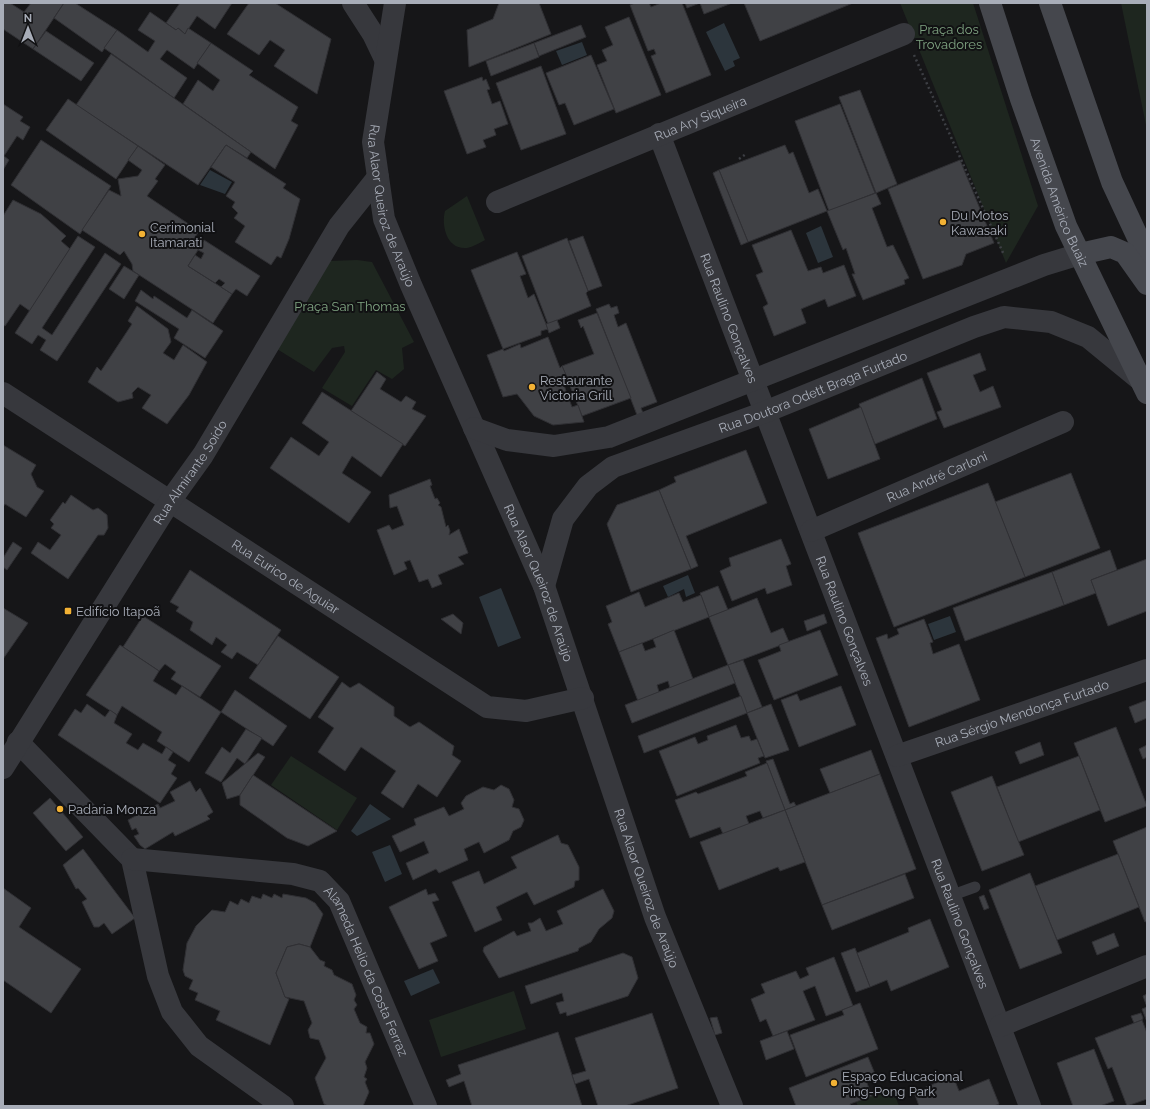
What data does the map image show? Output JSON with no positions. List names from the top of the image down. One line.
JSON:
{"streets":{"main road":["Avenida Américo Buaiz"],"street":["Rua Ary Siqueira","Rua Alaor Queiroz de Araújo","Rua Raulino Gonçalves","Rua Doutora Odett Braga Furtado","Rua Almirante Soído","Rua André Carloni","Rua Eurico de Aguiar","Rua Sérgio Mendonça Furtado","Alameda Helio da Costa Ferraz"]},"crossings":[["Rua Ary Siqueira","Rua Raulino Gonçalves"],["Avenida Américo Buaiz","Rua Doutora Odett Braga Furtado"],["Rua Alaor Queiroz de Araújo","Rua Doutora Odett Braga Furtado"],["Rua Alaor Queiroz de Araújo","Rua Almirante Soído"],["Rua Alaor Queiroz de Araújo","Rua Eurico de Aguiar"],["Rua Raulino Gonçalves","Rua Doutora Odett Braga Furtado"],["Rua Raulino Gonçalves","Rua André Carloni"],["Rua Raulino Gonçalves","Rua Sérgio Mendonça Furtado"],["Rua Almirante Soído","Rua Eurico de Aguiar"]],"parks":["Praça dos Trovadores","Praça San Thomas"],"places":{"other":["Du Motos Kawasaki","Cerimonial Itamarati","Restaurante Victoria Grill","Padaria Monza","Espaço Educacional Ping-Pong Park"],"transit":["Edifício Itapoã"]},"north":"top"}
